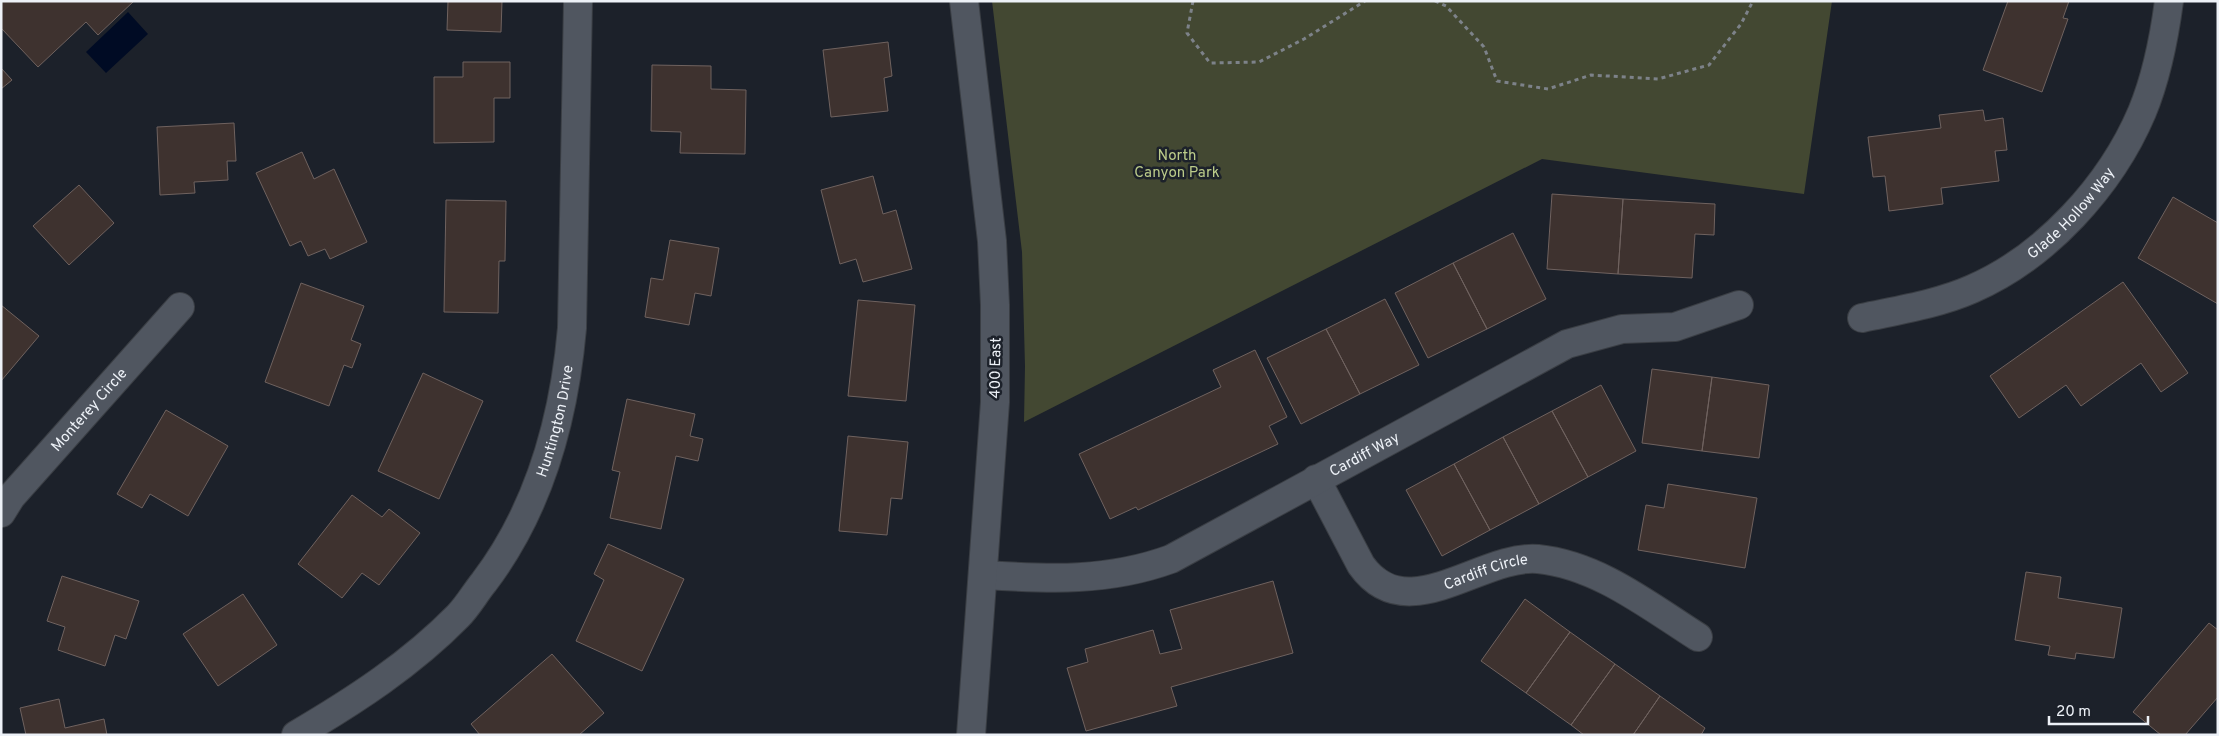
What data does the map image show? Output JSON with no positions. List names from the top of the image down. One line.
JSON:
{"streets":{"street":["Glade Hollow Way","400 East","Monterey Circle","Huntington Drive","Cardiff Way","Cardiff Circle"]},"crossings":[["400 East","Cardiff Way"],["Cardiff Way","Cardiff Circle"]],"parks":["North Canyon Park"],"scale_bar":"20 m"}
